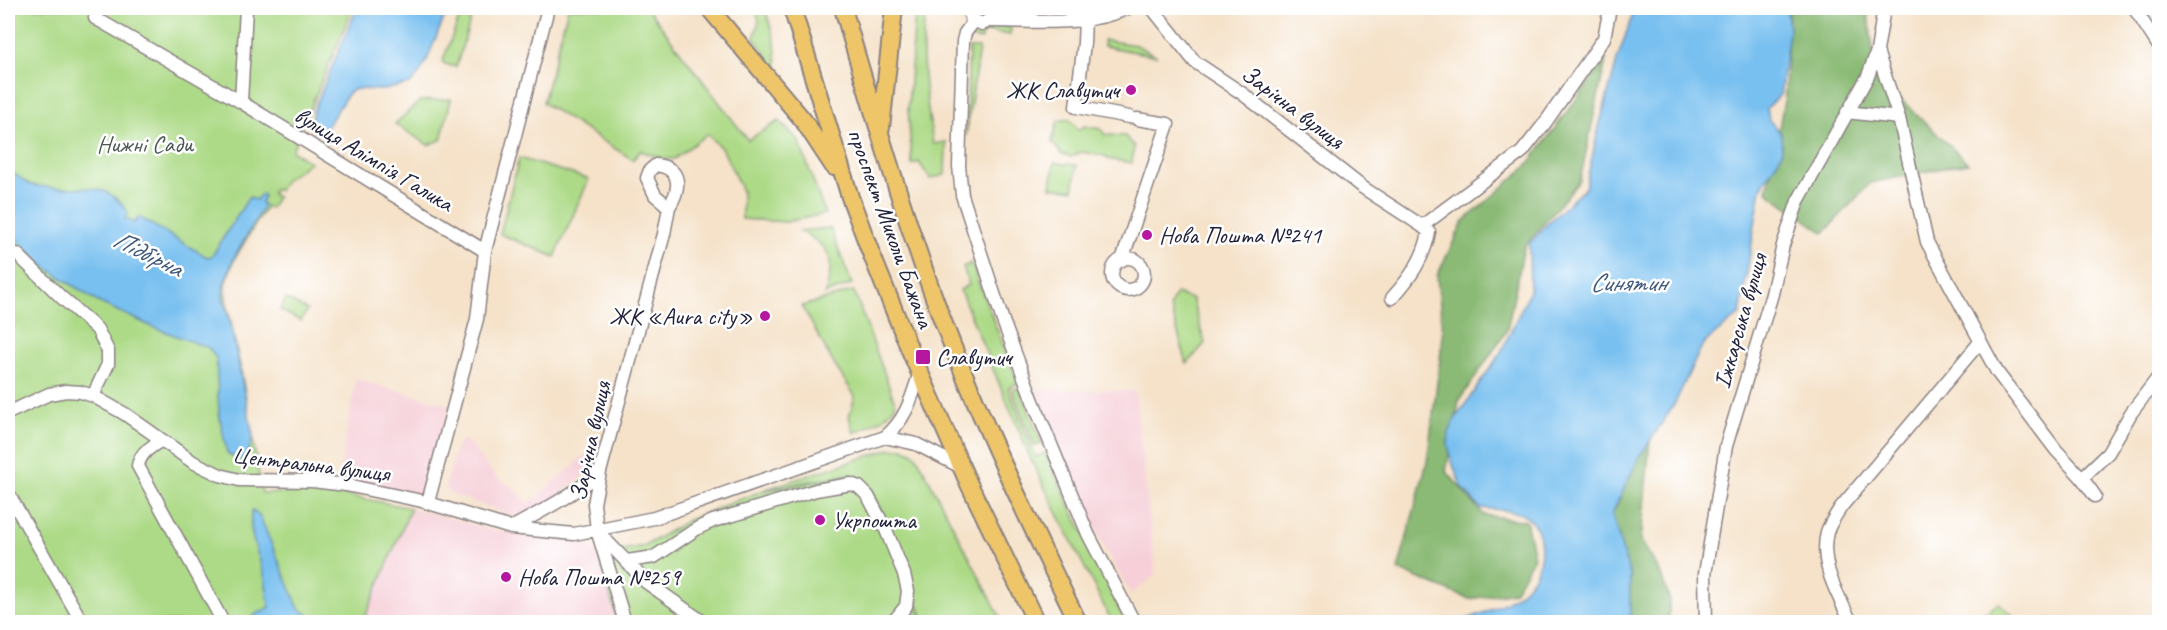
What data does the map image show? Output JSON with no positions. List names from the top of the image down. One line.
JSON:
{"streets":{"highway":["проспект Миколи Бажана"],"street":["Зарічна вулиця","вулиця Алімпія Галика","Іжкарська вулиця","Центральна вулиця"]},"crossings":[["Зарічна вулиця","проспект Миколи Бажана"],["Зарічна вулиця","Центральна вулиця"]],"water":["Підбірна","Синятин"],"parks":["Нижні Сади"],"places":{"other":["ЖК Славутич","Нова Пошта №241","ЖК «Aura city»","Укрпошта","Нова Пошта №259"],"transit":["Славутич"]}}
